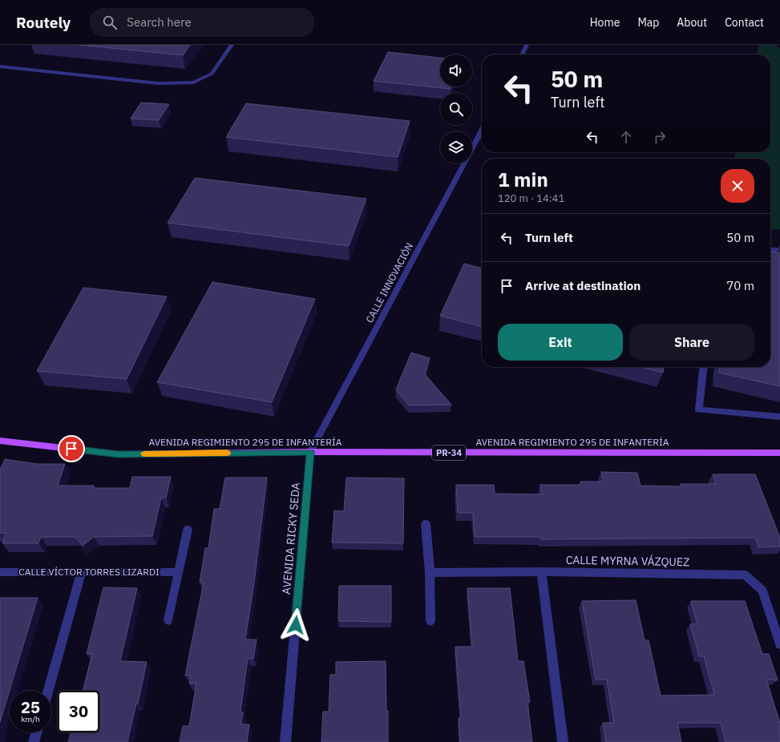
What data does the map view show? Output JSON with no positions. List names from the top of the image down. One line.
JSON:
{"streets":{"main road":["AVENIDA REGIMIENTO 295 DE INFANTERÍA","PR-34"],"street":["CALLE INNOVACIÓN","AVENIDA RICKY SEDA","CALLE MYRNA VÁZQUEZ","CALLE VÍCTOR TORRES LIZARDI"]},"crossings":[["CALLE INNOVACIÓN","AVENIDA REGIMIENTO 295 DE INFANTERÍA"],["CALLE INNOVACIÓN","AVENIDA RICKY SEDA"],["AVENIDA REGIMIENTO 295 DE INFANTERÍA","AVENIDA RICKY SEDA"]],"page":{"header":"Routely","search":"Search here","nav":["Home","Map","About","Contact"],"turn":["50 m","Turn left"],"heading":["1 min","120 m · 14:41"],"list":[{"name":"Turn left","value":"50 m"},{"name":"Arrive at destination","value":"70 m"}],"buttons":["Exit","Share"],"speed":"25 km/h","limit":"30"}}
